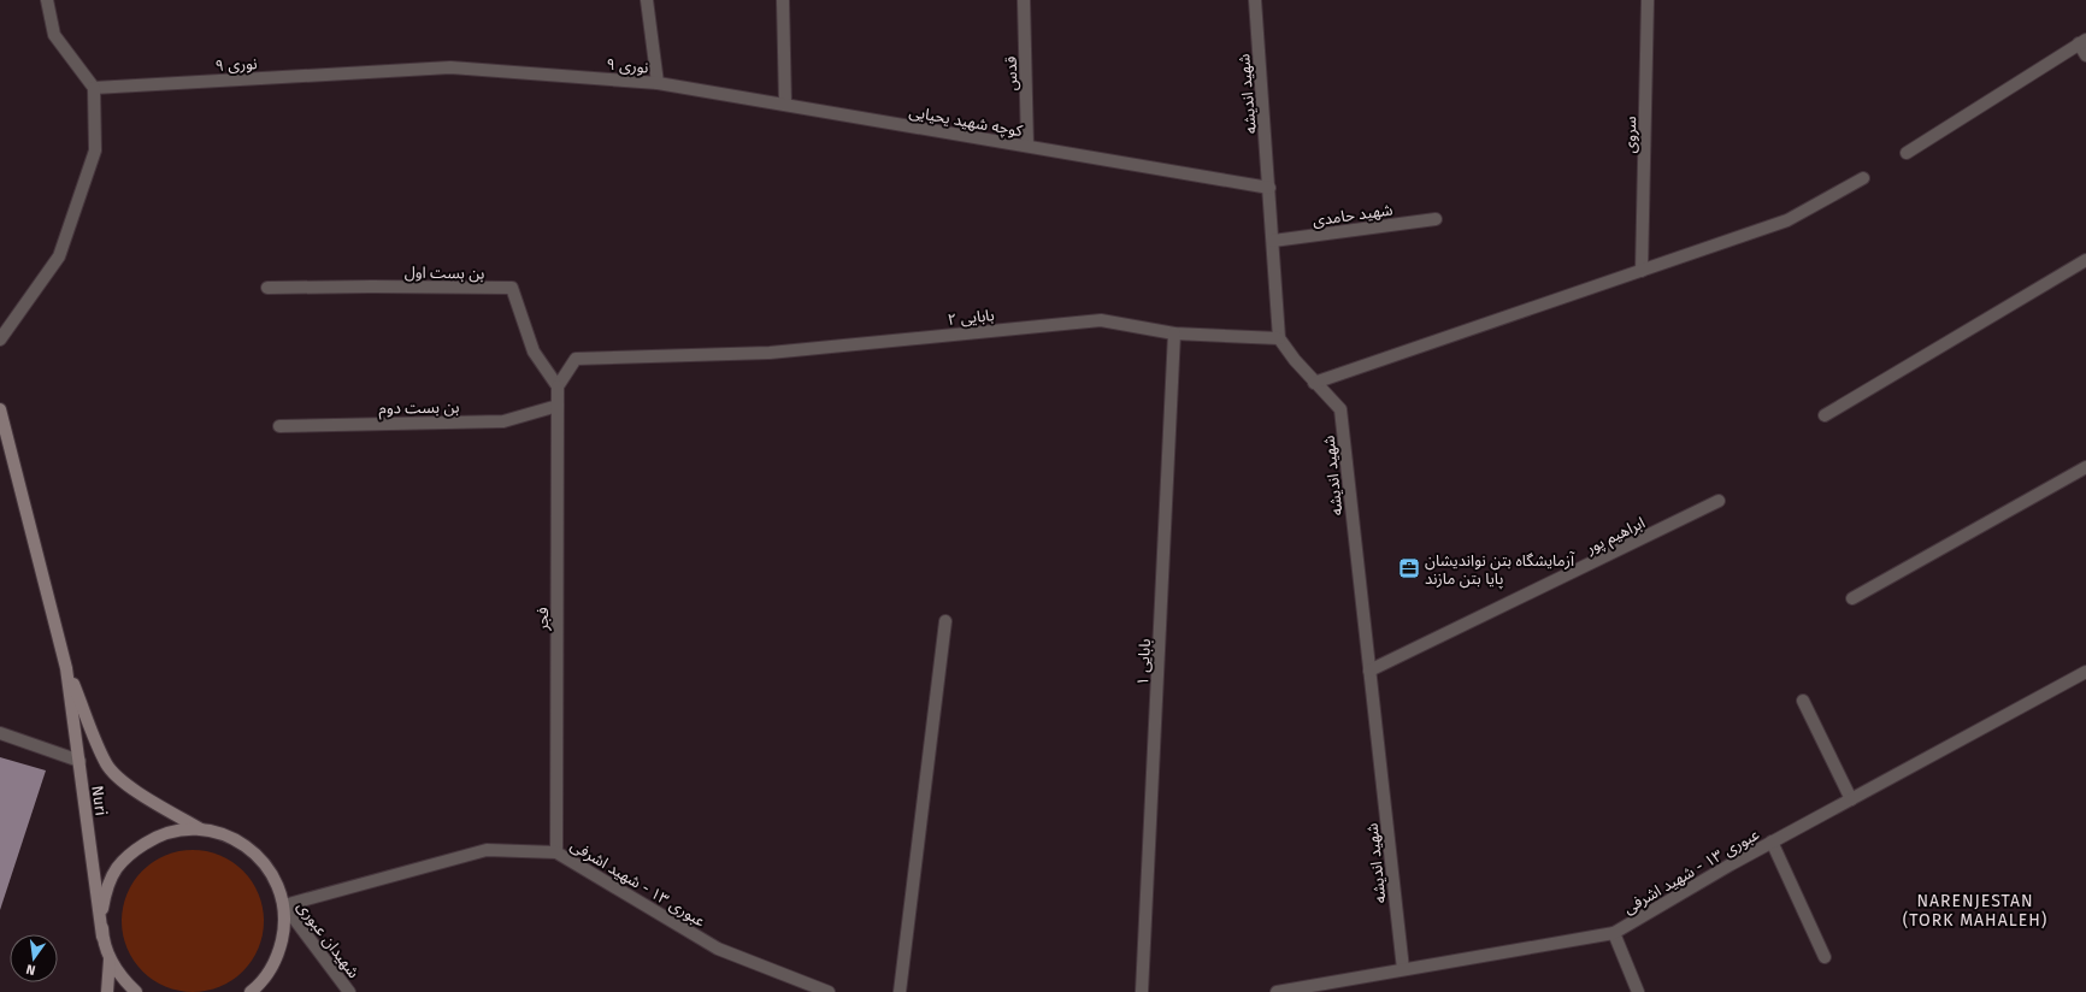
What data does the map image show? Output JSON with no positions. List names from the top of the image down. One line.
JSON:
{"streets":{"main road":["Nuri"],"street":["نوری ۹","قدس","شهید اندیشه","کوچه شهید یحیایی","سروی","شهید حامدی","بن بست اول","بابایی ۲","بن بست دوم","ابراهیم پور","فجر","بابایی ۱","عبوری ۱۳ - شهید اشرفی","شهیدان عبوری"]},"crossings":[["نوری ۹","کوچه شهید یحیایی"],["قدس","کوچه شهید یحیایی"],["شهید اندیشه","کوچه شهید یحیایی"],["شهید اندیشه","شهید حامدی"],["شهید اندیشه","بابایی ۲"],["شهید اندیشه","ابراهیم پور"],["شهید اندیشه","عبوری ۱۳ - شهید اشرفی"],["بن بست اول","بابایی ۲"],["بن بست اول","فجر"],["بابایی ۲","فجر"],["بابایی ۲","بابایی ۱"],["بن بست دوم","فجر"],["فجر","عبوری ۱۳ - شهید اشرفی"],["عبوری ۱۳ - شهید اشرفی","شهیدان عبوری"]],"districts":["NARENJESTAN (TORK MAHALEH)"],"places":{"office":["آزمایشگاه بتن نواندیشان پایا بتن مازند"]},"north":"bottom"}
